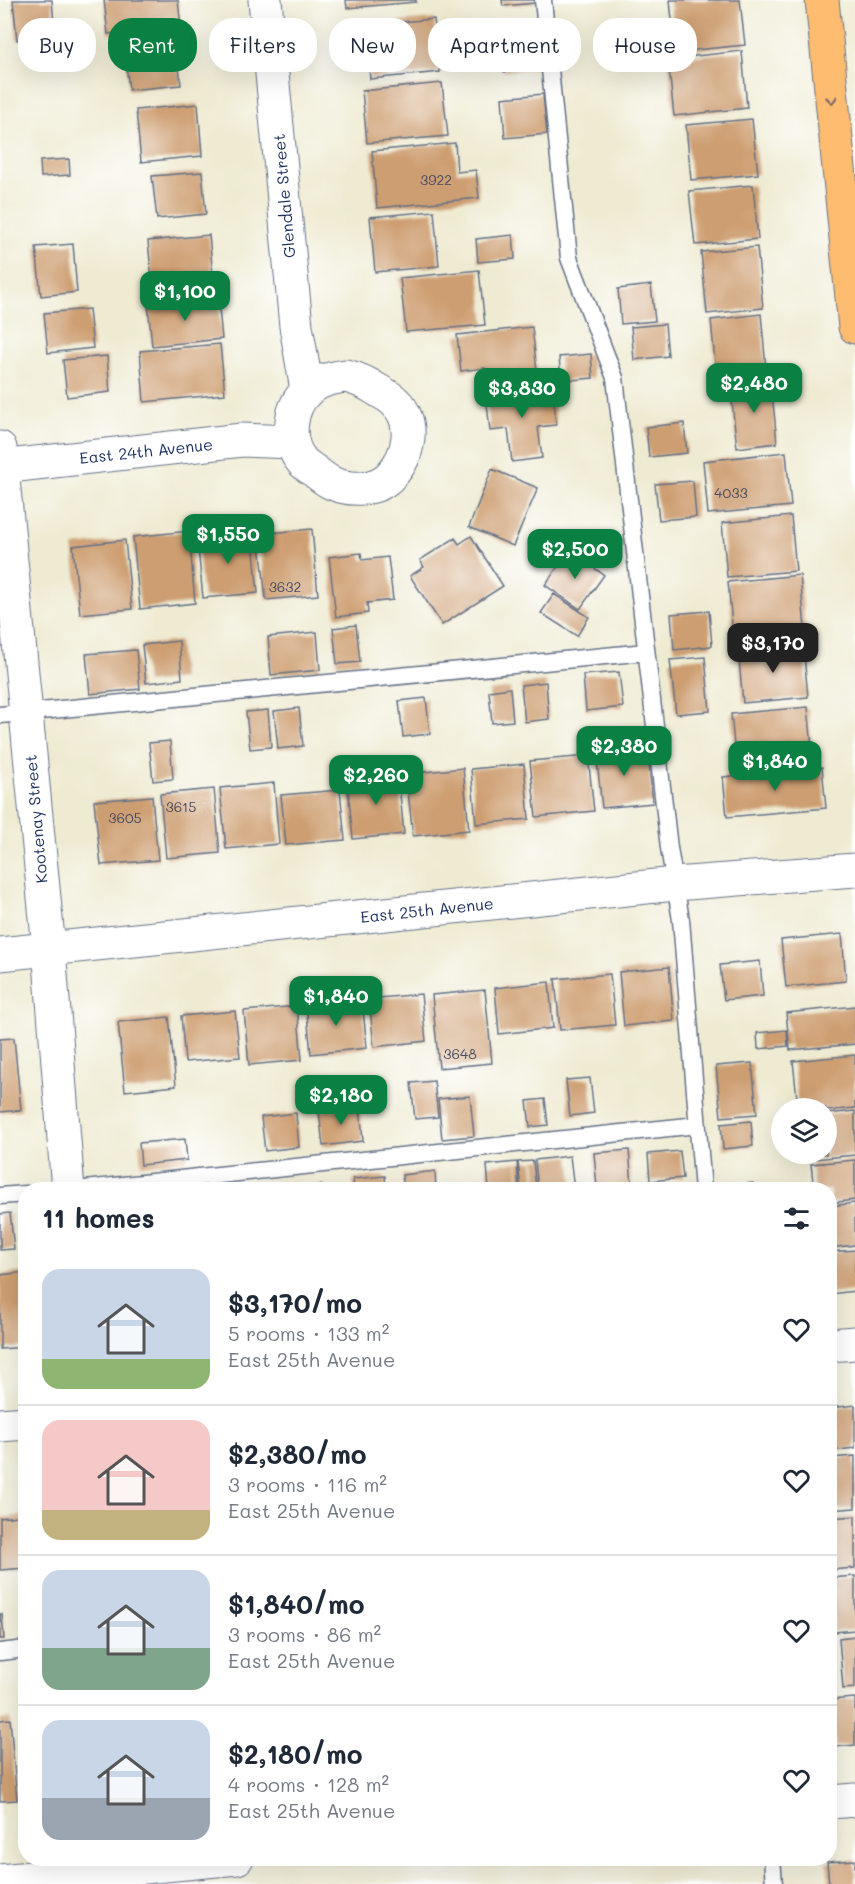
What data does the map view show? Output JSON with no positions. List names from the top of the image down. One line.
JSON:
{"streets":{"street":["Glendale Street","East 24th Avenue","Kootenay Street","East 25th Avenue"]},"crossings":[["Glendale Street","East 24th Avenue"],["East 24th Avenue","Kootenay Street"],["Kootenay Street","East 25th Avenue"]],"house_numbers":["3922","4033","3632","3615","3605","3648"],"page":{"chip":["Buy","Rent","Filters","New","Apartment","House"],"price":["$1,100","$2,480","$3,830","$1,550","$2,500","$3,170","$2,380","$1,840","$2,260","$1,840","$2,180"],"heading":"11 homes","list":[{"name":"$3,170/mo","note":"5 rooms · 133 m² · East 25th Avenue"},{"name":"$2,380/mo","note":"3 rooms · 116 m² · East 25th Avenue"},{"name":"$1,840/mo","note":"3 rooms · 86 m² · East 25th Avenue"},{"name":"$2,180/mo","note":"4 rooms · 128 m² · East 25th Avenue"}]}}
